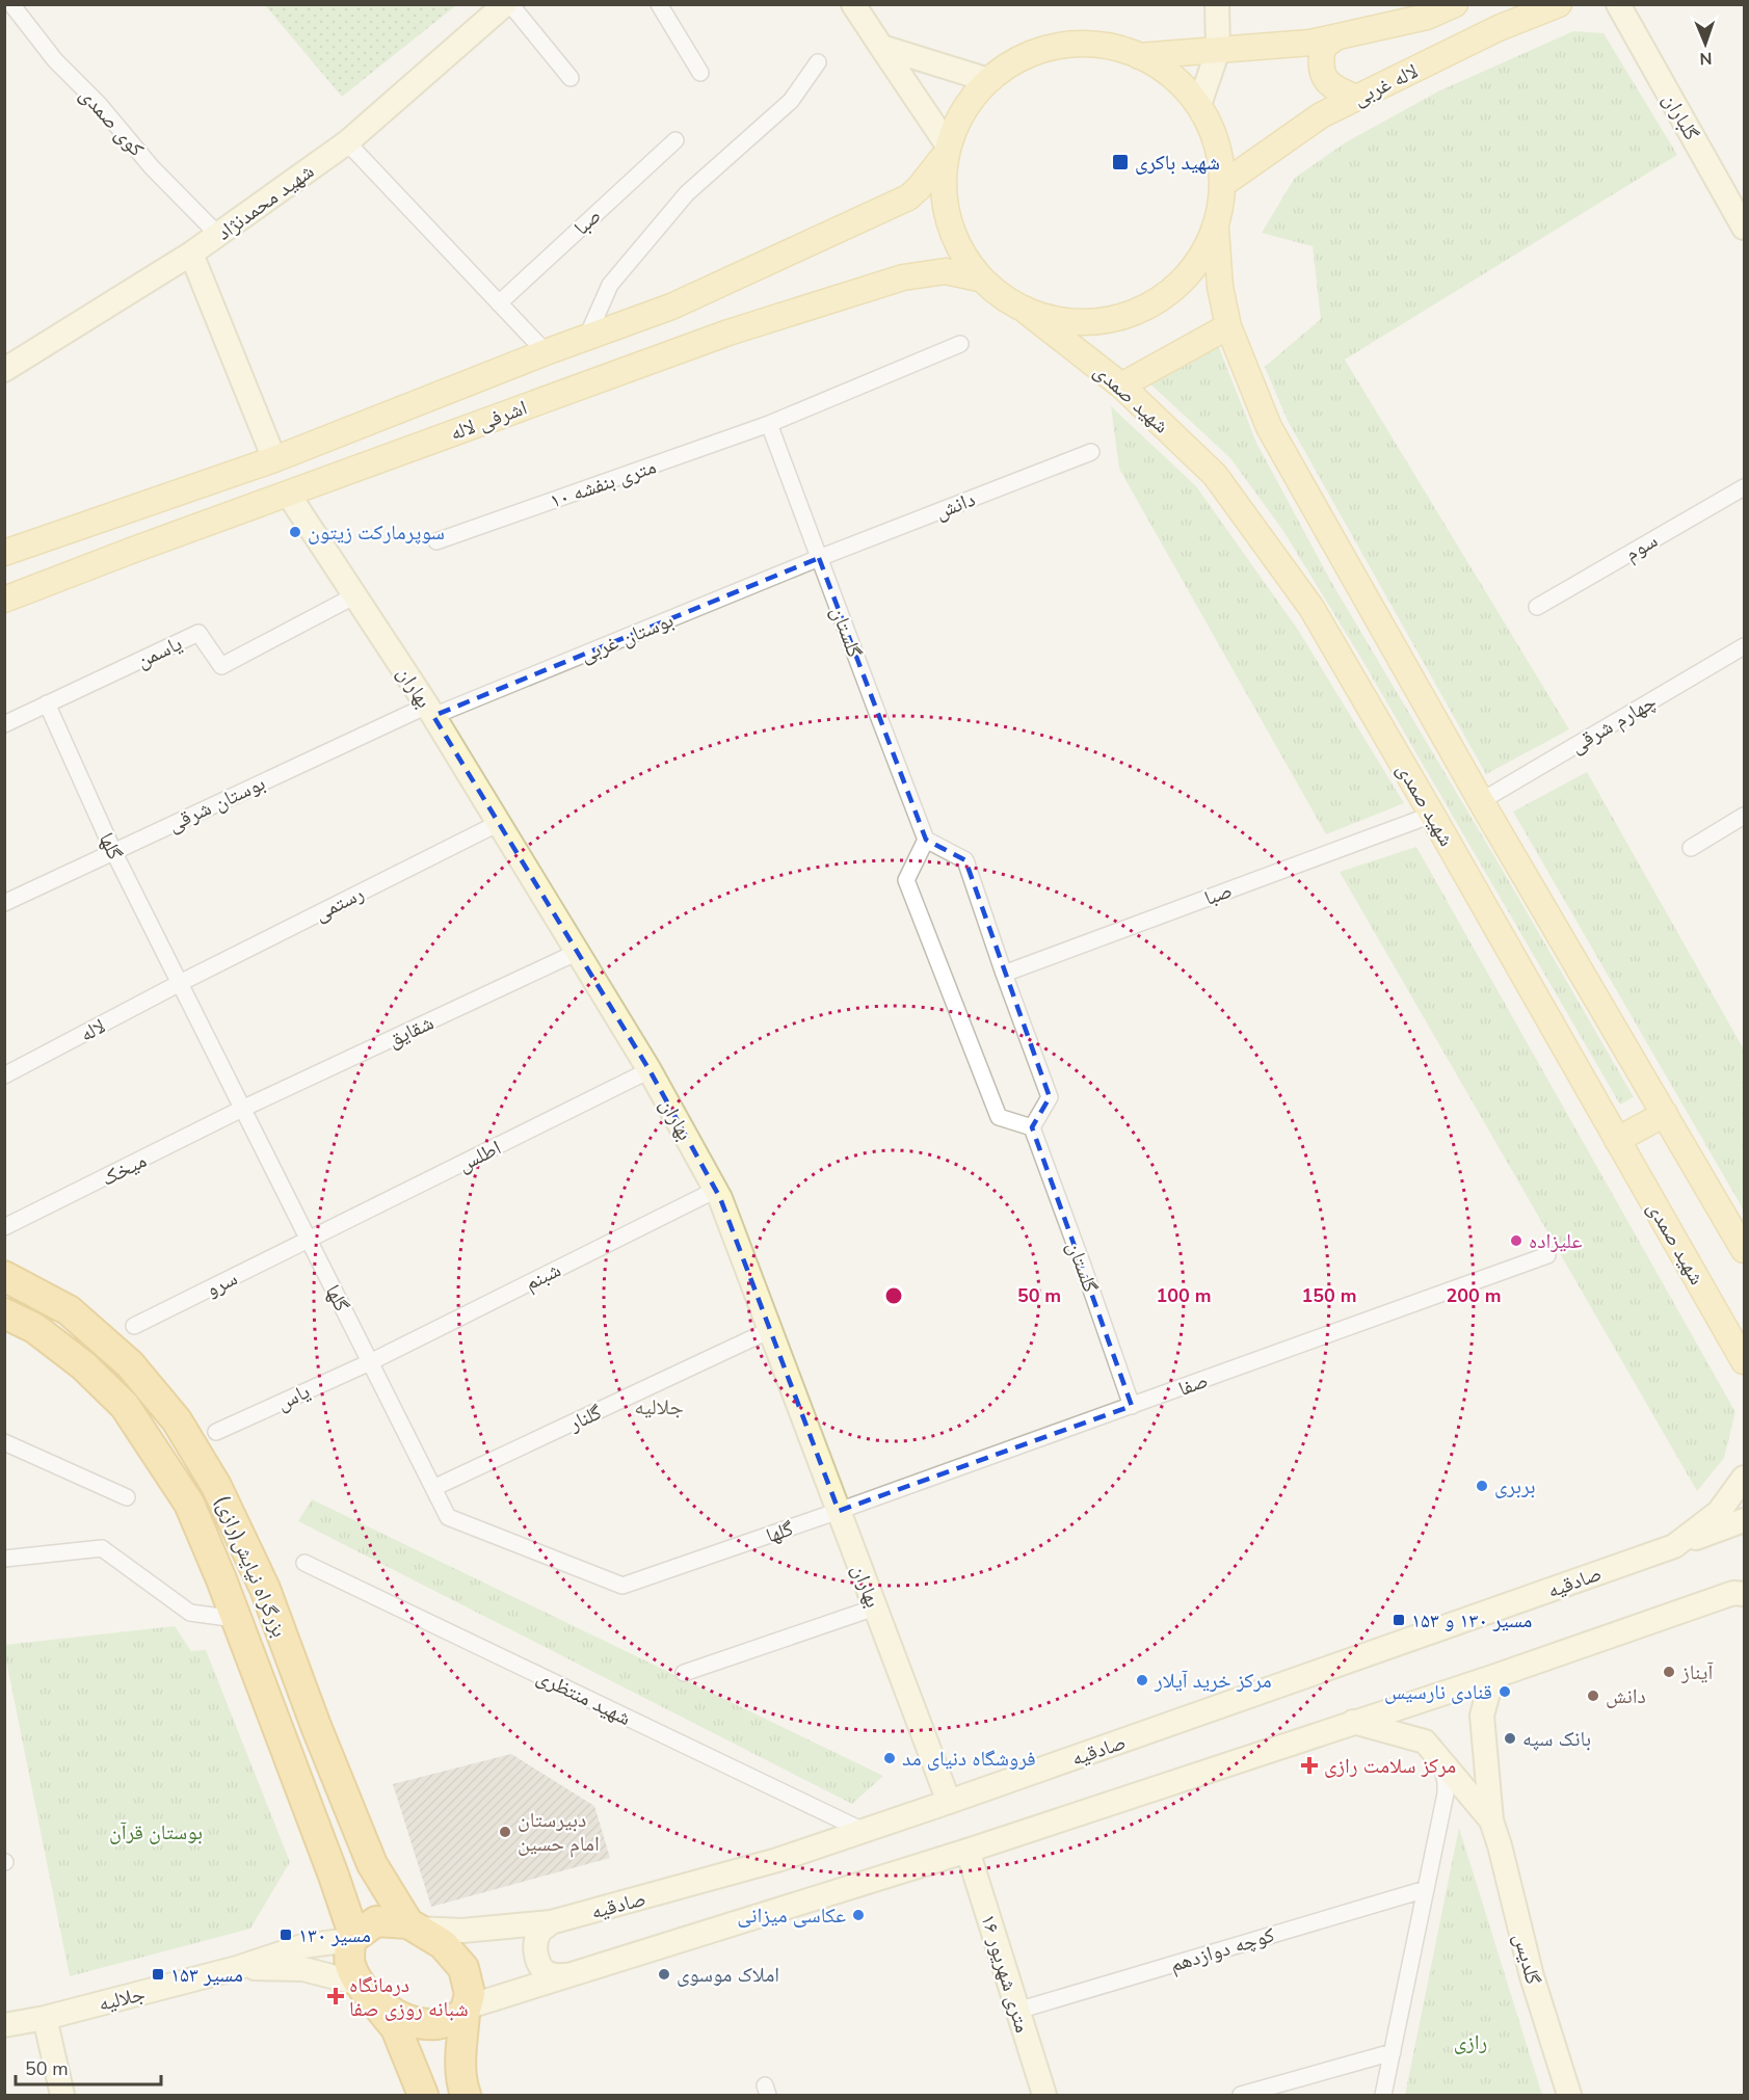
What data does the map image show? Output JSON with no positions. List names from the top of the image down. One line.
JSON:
{"streets":{"highway":["بزرگراه نیایش(رازی)"],"main road":["لاله غربی","گلباران","شهید محمدنژاد","شهید صمدی","اشرفی لاله","بهاران","صادقیه","گلدیس","۱۶ متری شهریور","جلالیه"],"street":["کوی صمدی","صبا","۱۰ متری بنفشه","دانش","سوم","گلستان","بوستان غربی","یاسمن","چهارم شرقی","بوستان شرقی","گلها","رستمی","لاله","شقایق","اطلس","میخک","شبنم","سرو","صفا","یاس","گلنار","شهید منتظری","کوچه دوازدهم"]},"crossings":[["کوی صمدی","شهید محمدنژاد"],["صبا","شهید صمدی"],["شهید صمدی","اشرفی لاله"],["اشرفی لاله","بهاران"],["۱۰ متری بنفشه","گلستان"],["دانش","گلستان"],["دانش","بوستان غربی"],["گلستان","بوستان غربی"],["گلستان","صفا"],["بوستان غربی","بهاران"],["بوستان غربی","بوستان شرقی"],["یاسمن","بهاران"],["یاسمن","گلها"],["بهاران","بوستان شرقی"],["بهاران","گلها"],["بهاران","رستمی"],["بهاران","شقایق"],["بهاران","اطلس"],["بهاران","شبنم"],["بهاران","صفا"],["بهاران","گلنار"],["بهاران","صادقیه"],["بوستان شرقی","گلها"],["گلها","رستمی"],["گلها","لاله"],["گلها","شقایق"],["گلها","اطلس"],["گلها","میخک"],["گلها","شبنم"],["گلها","سرو"],["گلها","صفا"],["گلها","یاس"],["گلها","گلنار"],["رستمی","لاله"],["شقایق","میخک"],["اطلس","سرو"],["شبنم","یاس"],["بزرگراه نیایش(رازی)","صادقیه"],["صادقیه","شهید منتظری"],["کوچه دوازدهم","۱۶ متری شهریور"]],"districts":["جلالیه"],"parks":["بوستان قرآن","رازی"],"places":{"transit":["شهید باکری","مسیر ۱۳۰ و ۱۵۳","مسیر ۱۳۰","مسیر ۱۵۳"],"other":["سوپرمارکت زیتون","علیزاده","بربری","آیناز","مرکز خرید آیلار","قنادی نارسیس","دانش","بانک سپه","فروشگاه دنیای مد","دبیرستان امام حسین","عکاسی میزانی","املاک موسوی"],"health":["مرکز سلامت رازی","درمانگاه شبانه روزی صفا"]},"scale_bar":"50 m","north":"bottom","rings":["50 m","100 m","150 m","200 m"]}
